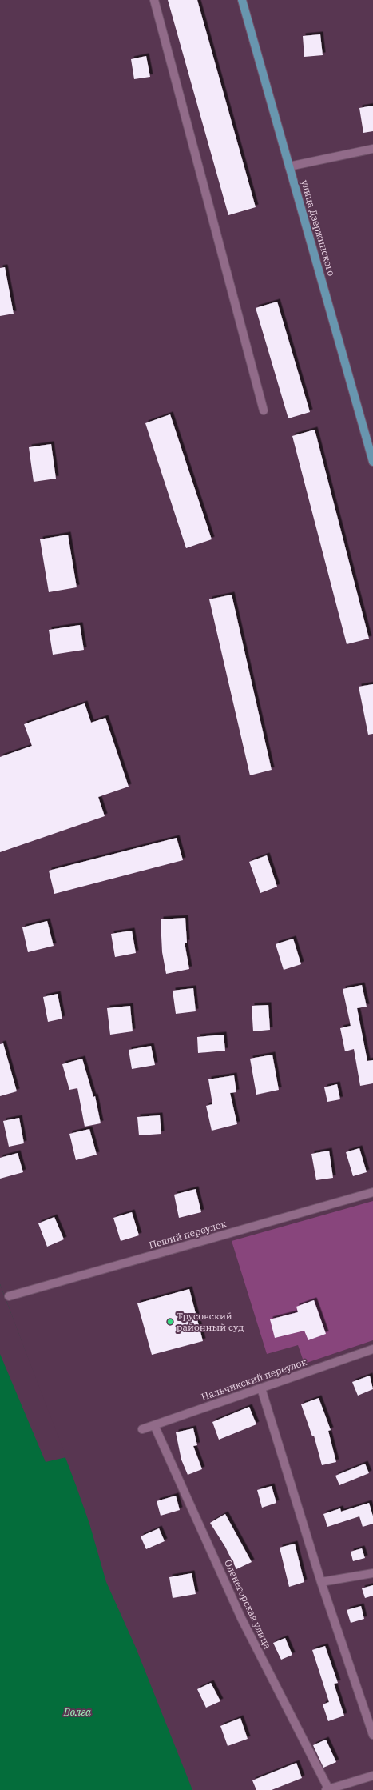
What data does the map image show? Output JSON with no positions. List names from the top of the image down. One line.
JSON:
{"streets":{"main road":["улица Дзержинского"],"street":["Пеший переулок","Нальчикский переулок","Оленегорская улица"]},"crossings":[["Нальчикский переулок","Оленегорская улица"]],"water":["Волга"],"places":["Трусовский районный суд"]}
